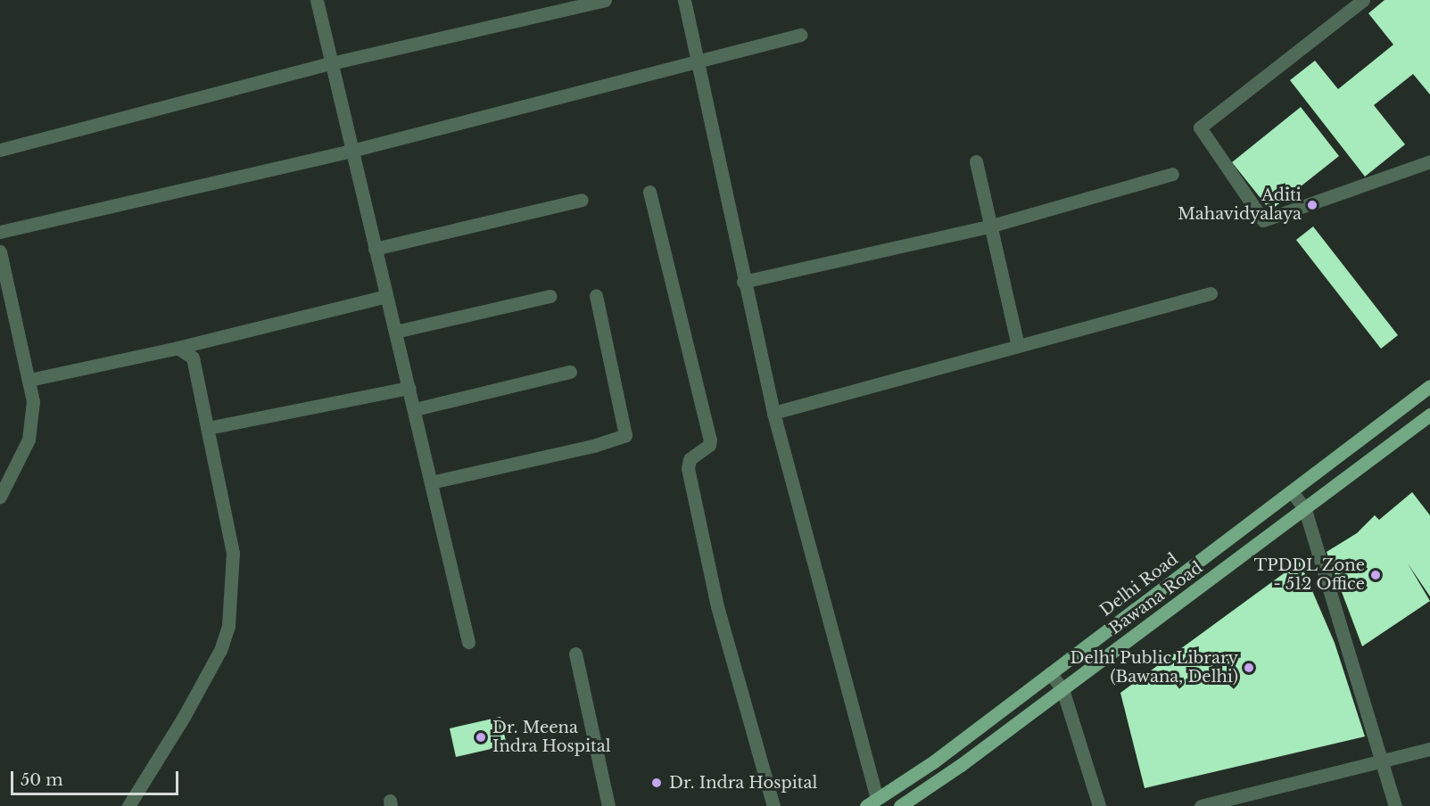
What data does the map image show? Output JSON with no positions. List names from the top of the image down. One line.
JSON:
{"streets":{"main road":["Delhi Road","Bawana Road"]},"places":["Aditi Mahavidyalaya","TPDDL Zone - 512 Office","Delhi Public Library (Bawana, Delhi)","Dr. Meena Indra Hospital","Dr. Indra Hospital"],"scale_bar":"50 m"}
